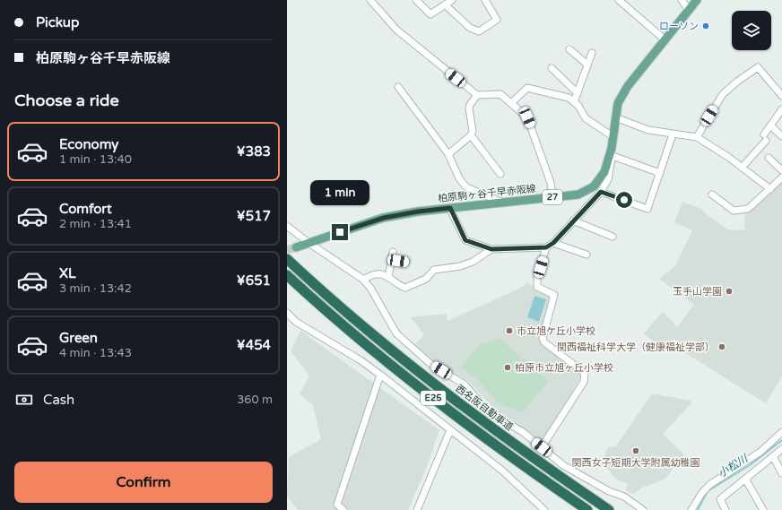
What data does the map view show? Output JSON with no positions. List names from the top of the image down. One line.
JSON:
{"streets":{"highway":["E25","西名阪自動車道"],"main road":["柏原駒ヶ谷千早赤阪線","27"]},"water":["小松川"],"places":["ローソン","玉手山学園","市立旭ケ丘小学校","関西福祉科学大学（健康福祉学部）","柏原市立旭ヶ丘小学校","関西女子短期大学附属幼稚園"],"page":{"banner":["Pickup","柏原駒ヶ谷千早赤阪線"],"heading":"Choose a ride","list":[{"name":"Economy","note":"1 min · 13:40","value":"¥383"},{"name":"Comfort","note":"2 min · 13:41","value":"¥517"},{"name":"XL","note":"3 min · 13:42","value":"¥651"},{"name":"Green","note":"4 min · 13:43","value":"¥454"}],"bubble":"1 min","pay":["Cash","360 m"],"buttons":"Confirm"}}
